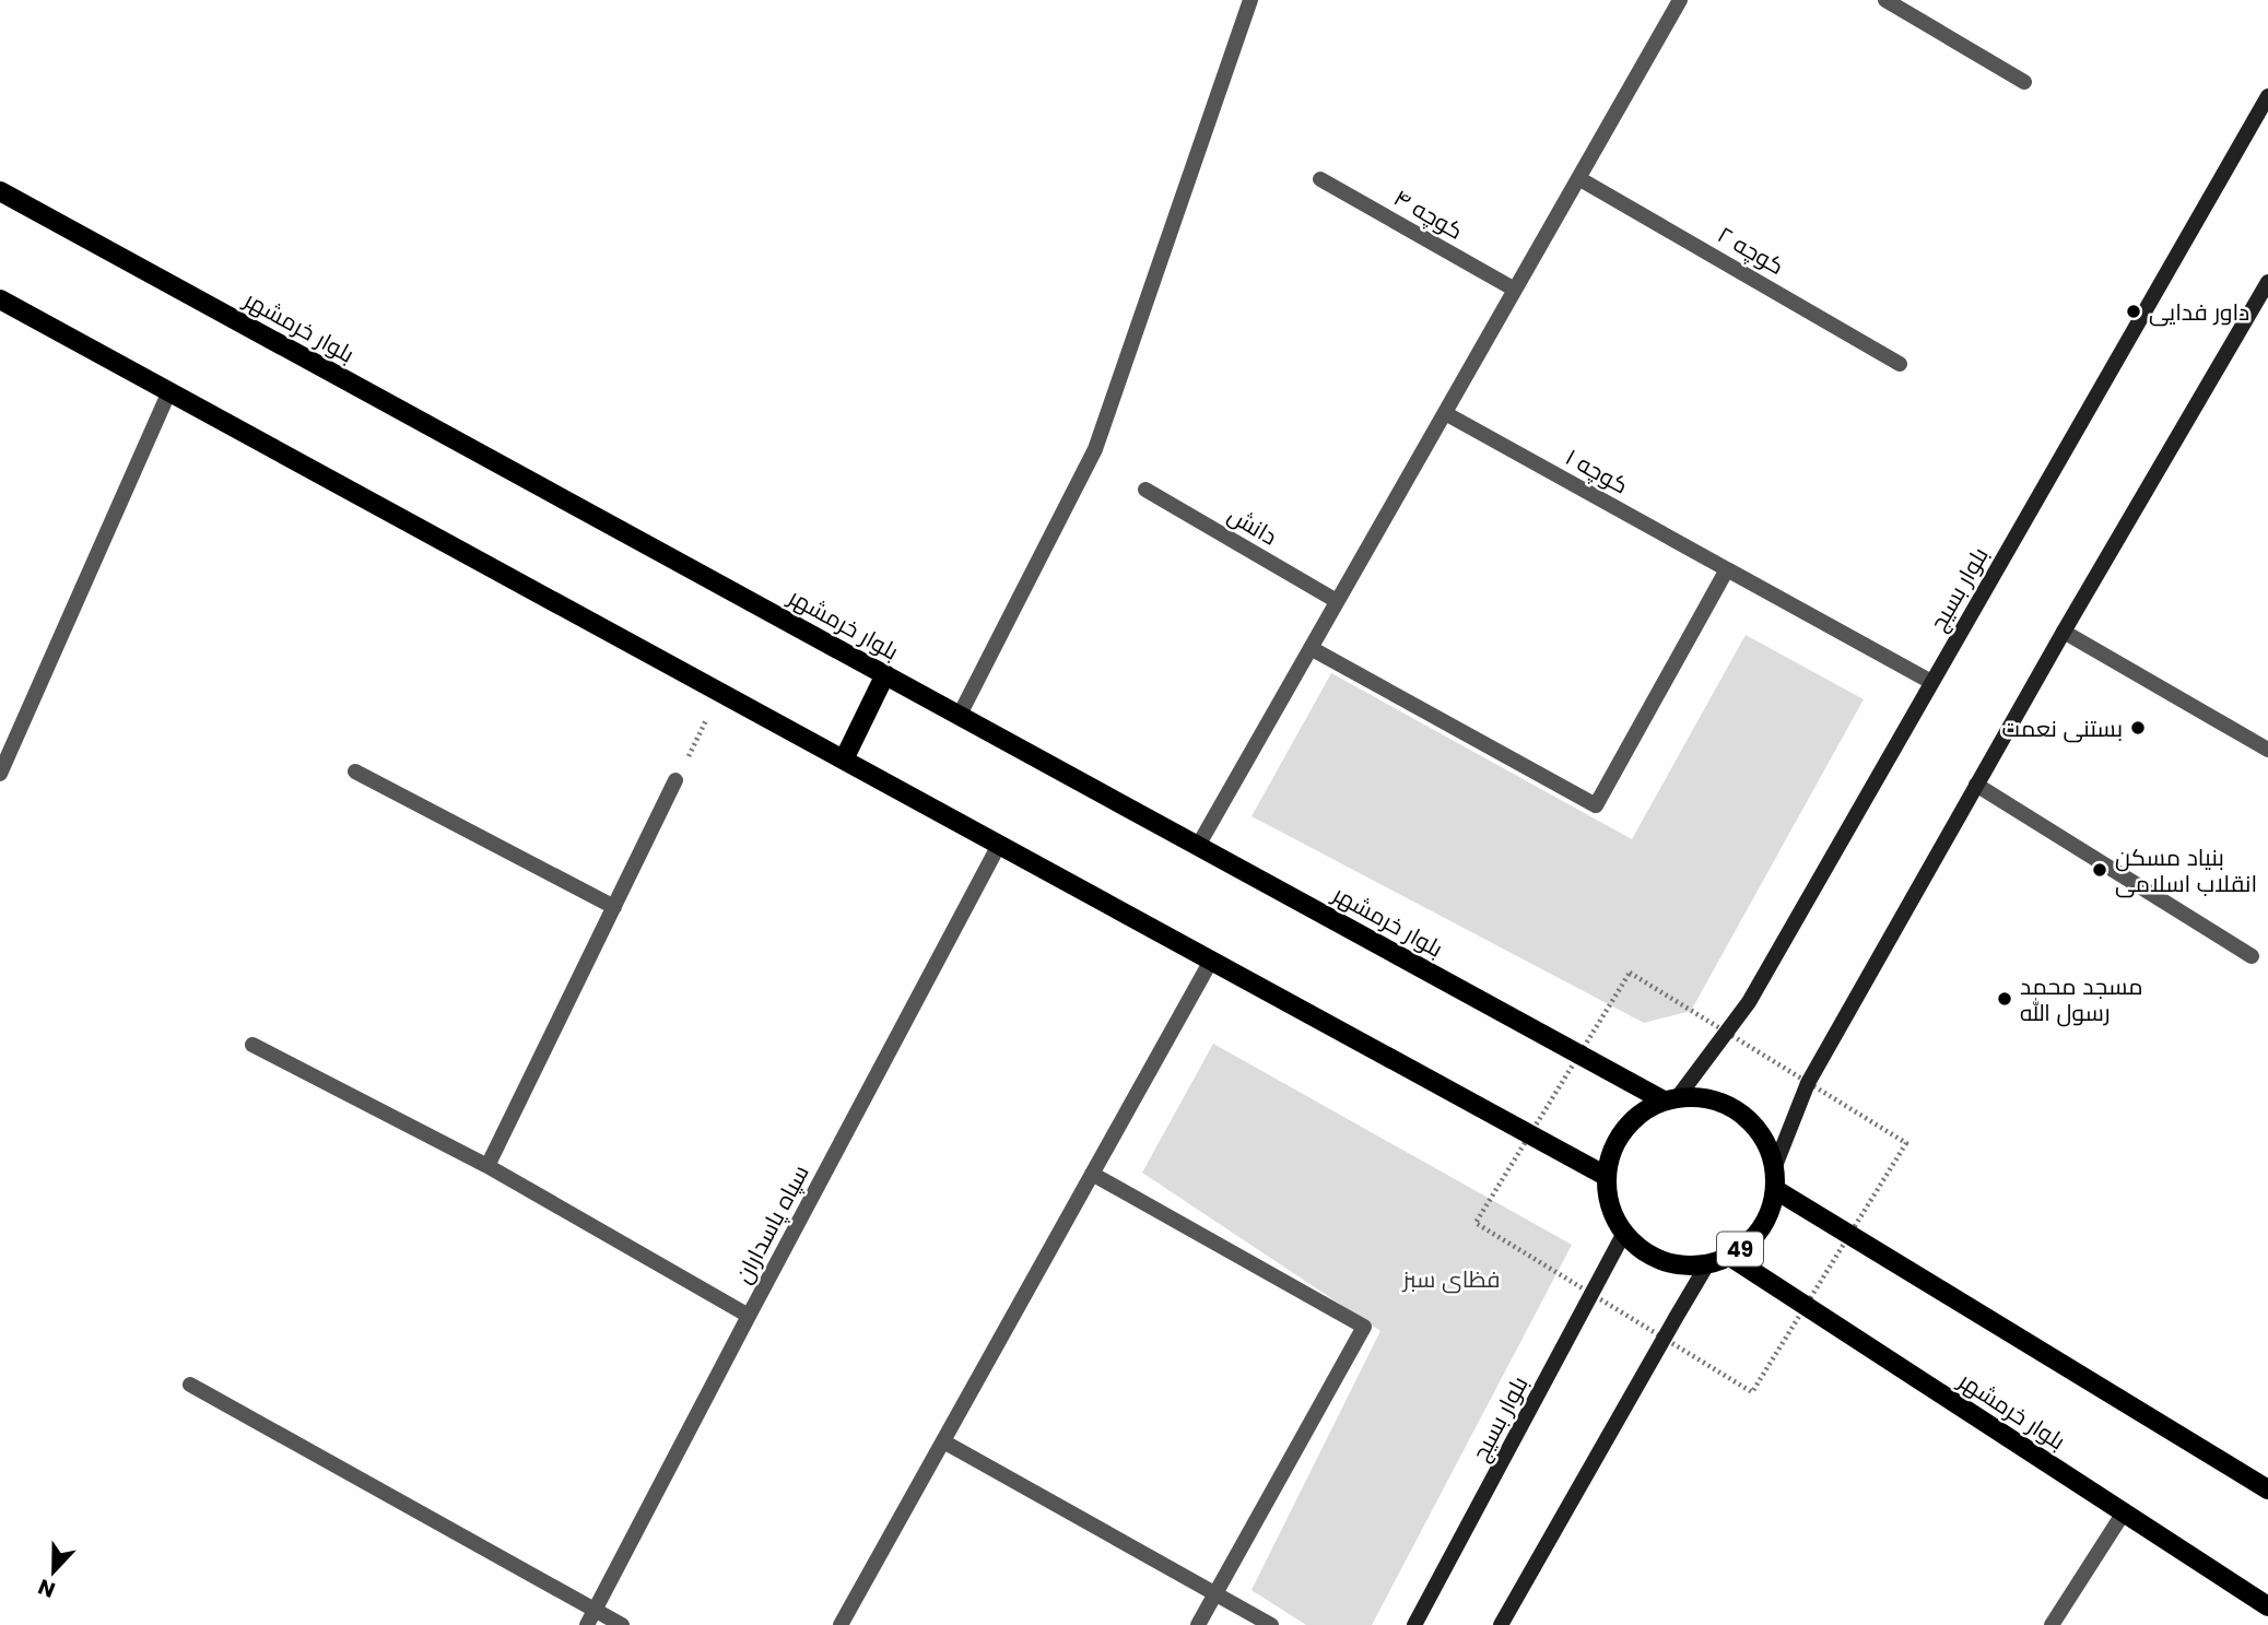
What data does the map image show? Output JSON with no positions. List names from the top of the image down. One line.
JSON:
{"streets":{"main road":["بلوار خرمشهر","بلوار بسیج","49"],"street":["کوچه ۴","کوچه ۲","کوچه ۱","دانش","سپاه پاسداران"]},"crossings":[["بلوار خرمشهر","بلوار بسیج"],["بلوار خرمشهر","49"],["کوچه ۱","بلوار بسیج"],["بلوار بسیج","49"]],"parks":["فظای سبز"],"places":["داور فدایی","بستنی نعمت","بنیاد مسکن انقلاب اسلامی","مسجد محمد رسول الله"],"north":"bottom"}
